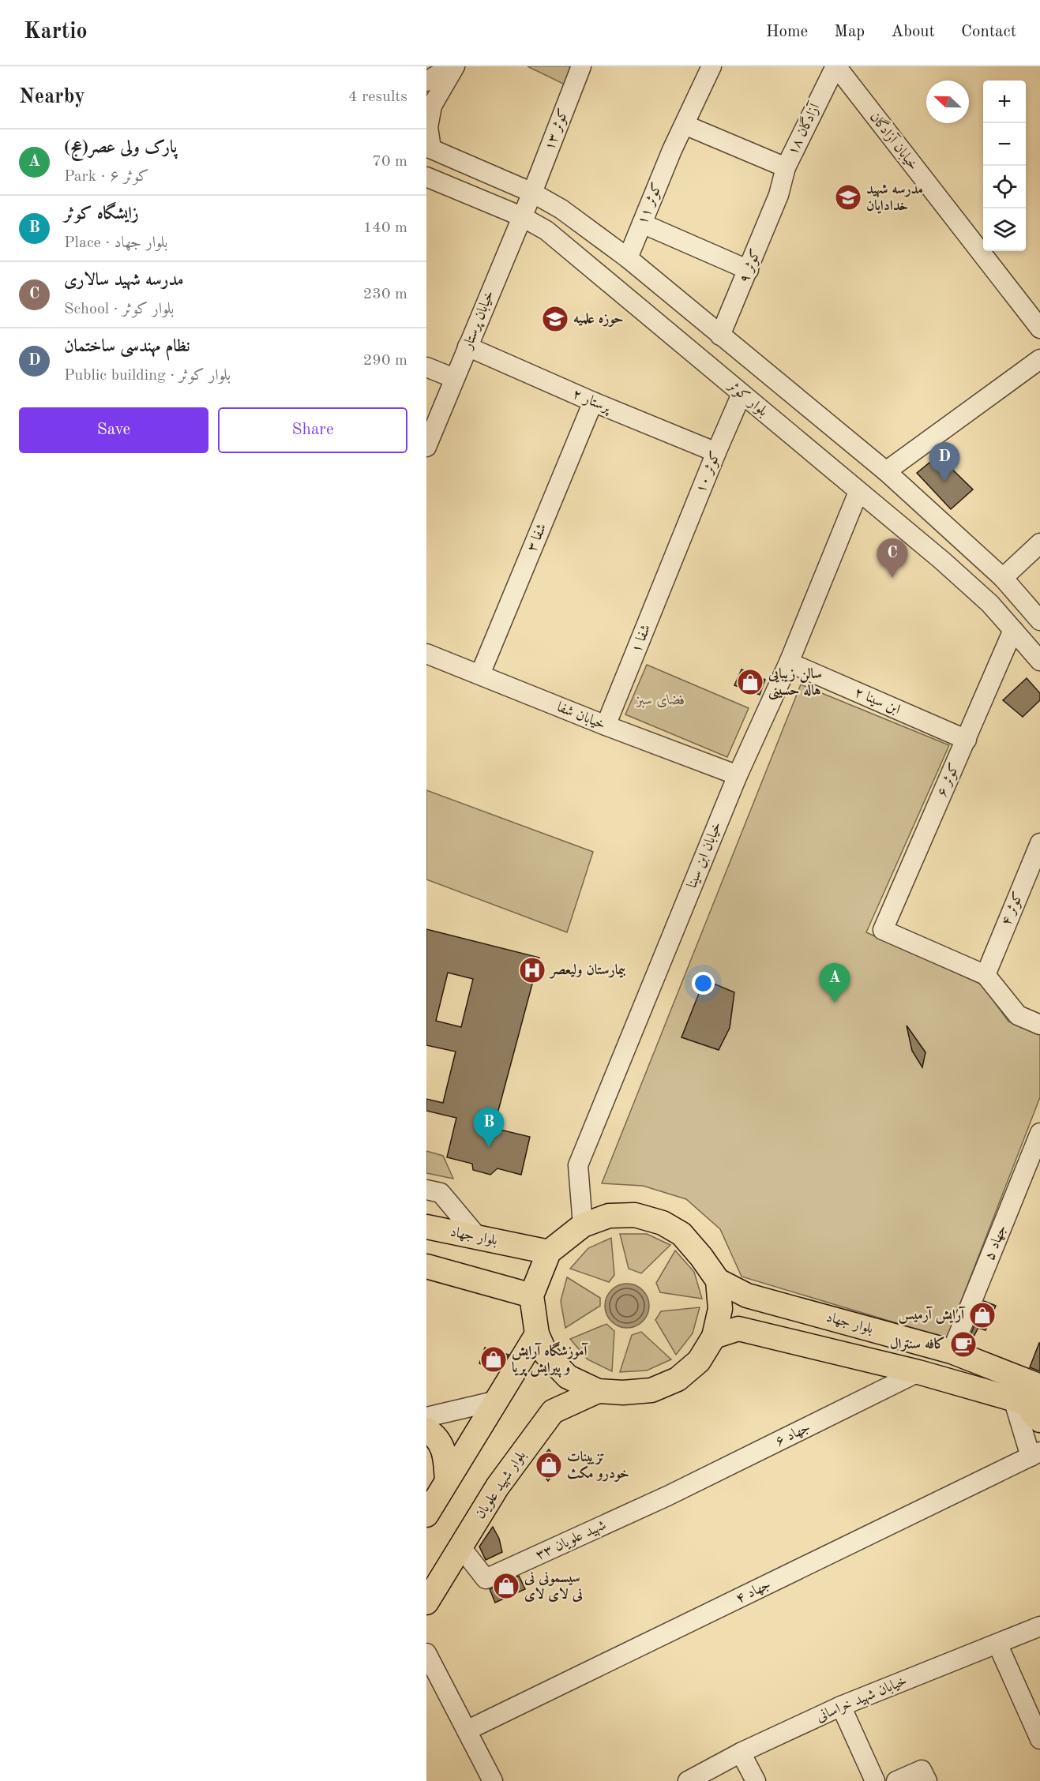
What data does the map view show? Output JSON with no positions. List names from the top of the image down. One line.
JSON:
{"streets":{"main road":["بلوار جهاد","بلوار شهید علویان"],"street":["کوثر ۱۳","آزادگان ۱۸","خیابان آزادگان","کوثر ۱۱","کوثر ۹","خیابان پرستار","بلوار کوثر","پرستار ۲","کوثر ۱۰","شفا ۳","شفا ۱","ابن سینا ۲","خیابان شفا","کوثر ۶","خیابان ابن سینا","کوثر ۴","جهاد ۵","جهاد ۶","شهید علویان ۳۳","جهاد ۴","خیابان شهید خراسانی"]},"crossings":[["کوثر ۱۳","خیابان پرستار"],["آزادگان ۱۸","خیابان آزادگان"],["آزادگان ۱۸","کوثر ۹"],["خیابان پرستار","بلوار کوثر"],["خیابان پرستار","پرستار ۲"],["بلوار کوثر","کوثر ۱۰"],["بلوار کوثر","کوثر ۶"],["بلوار کوثر","خیابان ابن سینا"],["پرستار ۲","کوثر ۱۰"],["پرستار ۲","شفا ۳"],["کوثر ۱۰","شفا ۱"],["شفا ۳","خیابان شفا"],["شفا ۱","خیابان شفا"],["ابن سینا ۲","کوثر ۶"],["ابن سینا ۲","خیابان ابن سینا"],["خیابان شفا","خیابان ابن سینا"],["کوثر ۶","کوثر ۴"],["بلوار جهاد","جهاد ۵"],["جهاد ۶","شهید علویان ۳۳"],["بلوار شهید علویان","شهید علویان ۳۳"]],"parks":["فضای سبز"],"places":{"school or university":["مدرسه شهید خدادایان","حوزه علمیه"],"shop":["سالن زیبایی هاله حسینی","آرایش آرمیس","آموزشگاه آرایش و پیرایش پریا","تزیینات خودرو مکث","سیسمونی نی نی لای لای"],"hospital":["بیمارستان ولیعصر"],"cafe":["کافه سنترال"]},"north":"left","page":{"header":"Kartio","nav":["Home","Map","About","Contact"],"heading":["Nearby","4 results"],"map_buttons":["+","−"],"list":[{"mark":"A","name":"پارک ولی عصر(عج)","note":"Park · کوثر ۶","value":"70 m"},{"mark":"B","name":"زایشگاه کوثر","note":"Place · بلوار جهاد","value":"140 m"},{"mark":"C","name":"مدرسه شهید سالاری","note":"School · بلوار کوثر","value":"230 m"},{"mark":"D","name":"نظام مهندسی ساختمان","note":"Public building · بلوار کوثر","value":"290 m"}],"buttons":["Save","Share"],"pins":["D","C","A","B"]}}
